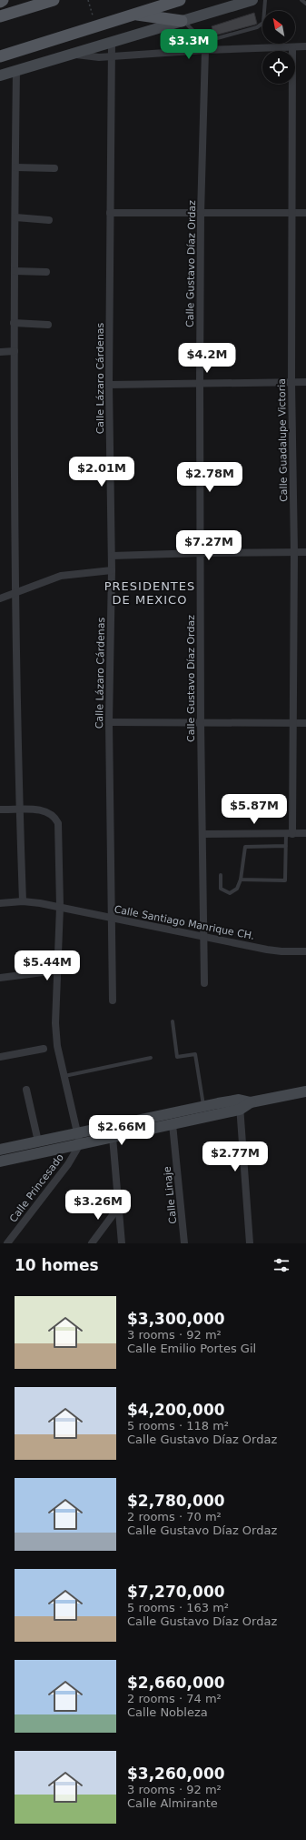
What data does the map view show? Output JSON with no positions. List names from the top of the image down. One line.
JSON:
{"streets":{"street":["Calle Gustavo Díaz Ordaz","Calle Lázaro Cárdenas","Calle Guadalupe Victoria","Calle Santiago Manrique CH.","Calle Princesado","Calle Linaje"]},"crossings":[["Calle Gustavo Díaz Ordaz","Calle Santiago Manrique CH."],["Calle Lázaro Cárdenas","Calle Santiago Manrique CH."]],"districts":["PRESIDENTES DE MEXICO"],"north":"top left","page":{"price":["$3.3M","$4.2M","$2.01M","$2.78M","$7.27M","$5.87M","$5.44M","$2.66M","$2.77M","$3.26M"],"heading":"10 homes","list":[{"name":"$3,300,000","note":"3 rooms · 92 m² · Calle Emilio Portes Gil"},{"name":"$4,200,000","note":"5 rooms · 118 m² · Calle Gustavo Díaz Ordaz"},{"name":"$2,780,000","note":"2 rooms · 70 m² · Calle Gustavo Díaz Ordaz"},{"name":"$7,270,000","note":"5 rooms · 163 m² · Calle Gustavo Díaz Ordaz"},{"name":"$2,660,000","note":"2 rooms · 74 m² · Calle Nobleza"},{"name":"$3,260,000","note":"3 rooms · 92 m² · Calle Almirante"}]}}
